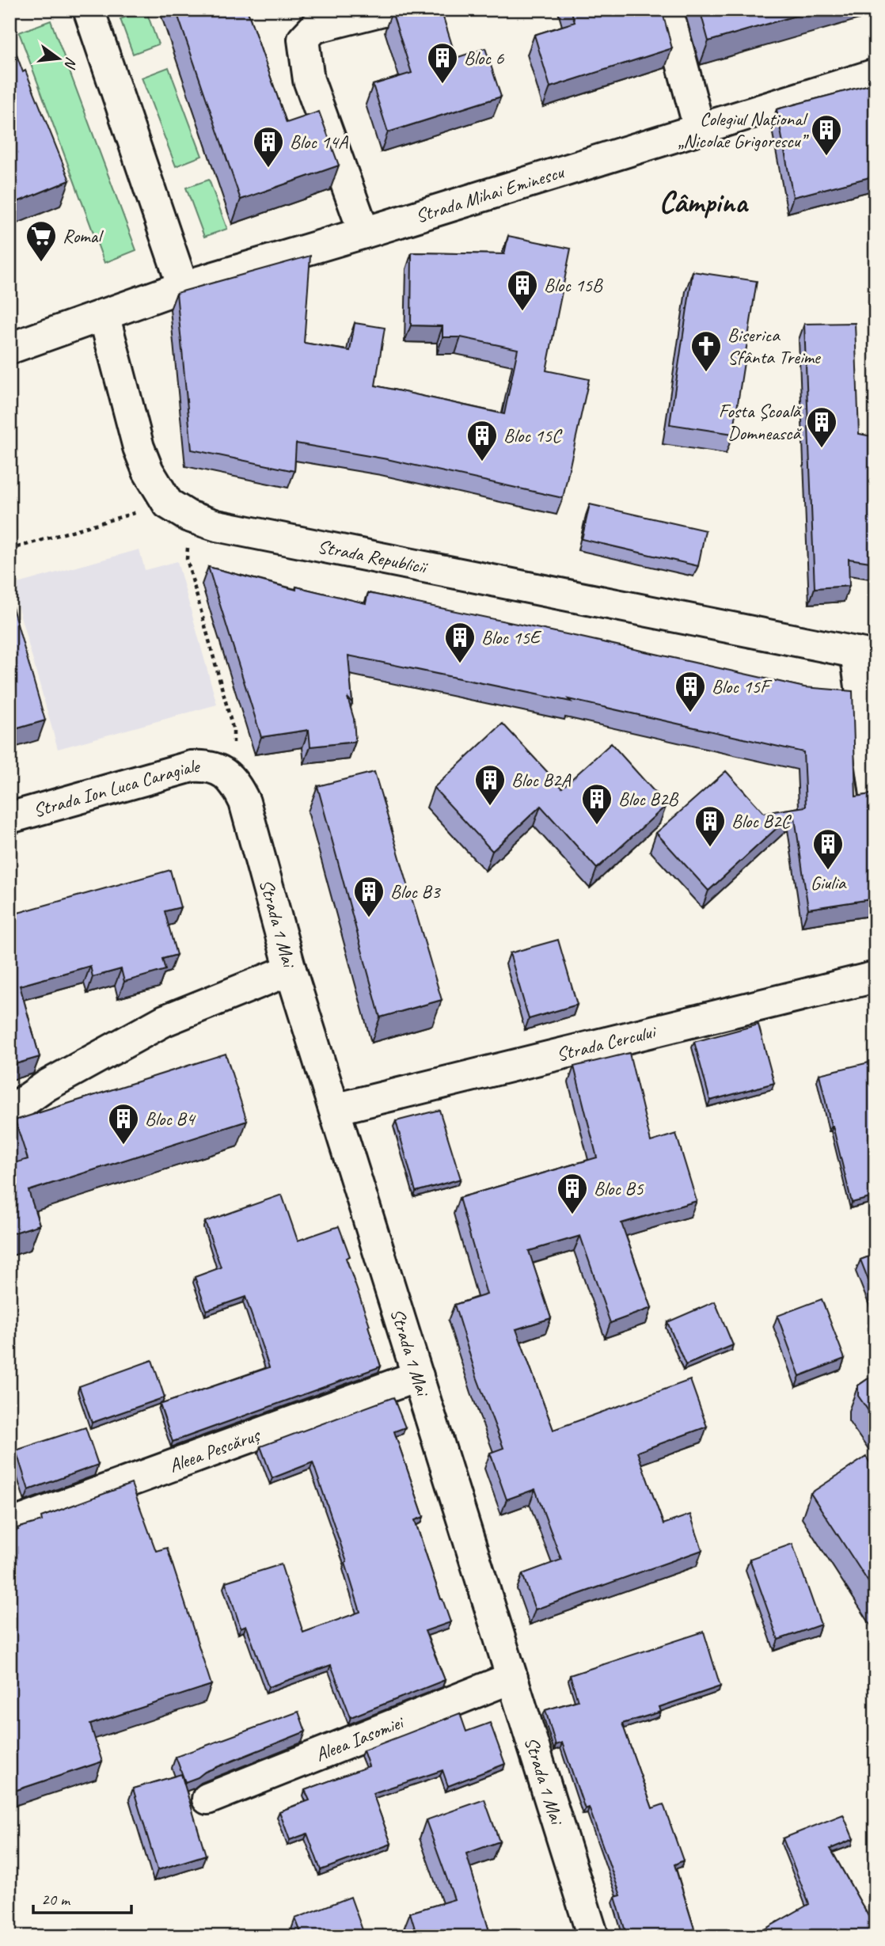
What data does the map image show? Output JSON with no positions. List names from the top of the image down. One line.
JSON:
{"streets":{"street":["Strada Mihai Eminescu","Strada Republicii","Strada Ion Luca Caragiale","Strada 1 Mai","Strada Cercului","Aleea Pescăruș","Aleea Iasomiei"]},"crossings":[["Strada Ion Luca Caragiale","Strada 1 Mai"],["Strada 1 Mai","Strada Cercului"],["Strada 1 Mai","Aleea Pescăruș"],["Strada 1 Mai","Aleea Iasomiei"]],"districts":["Câmpina"],"places":{"building":["Bloc 6","Colegiul Național „Nicolae Grigorescu”","Bloc 14A","Bloc 15B","Fosta Școală Domnească","Bloc 15C","Bloc 15E","Bloc 15F","Bloc B2A","Bloc B2B","Bloc B2C","Giulia","Bloc B3","Bloc B4","Bloc B5"],"supermarket":["Romal"],"church":["Biserica Sfânta Treime"]},"scale_bar":"20 m","north":"right"}
